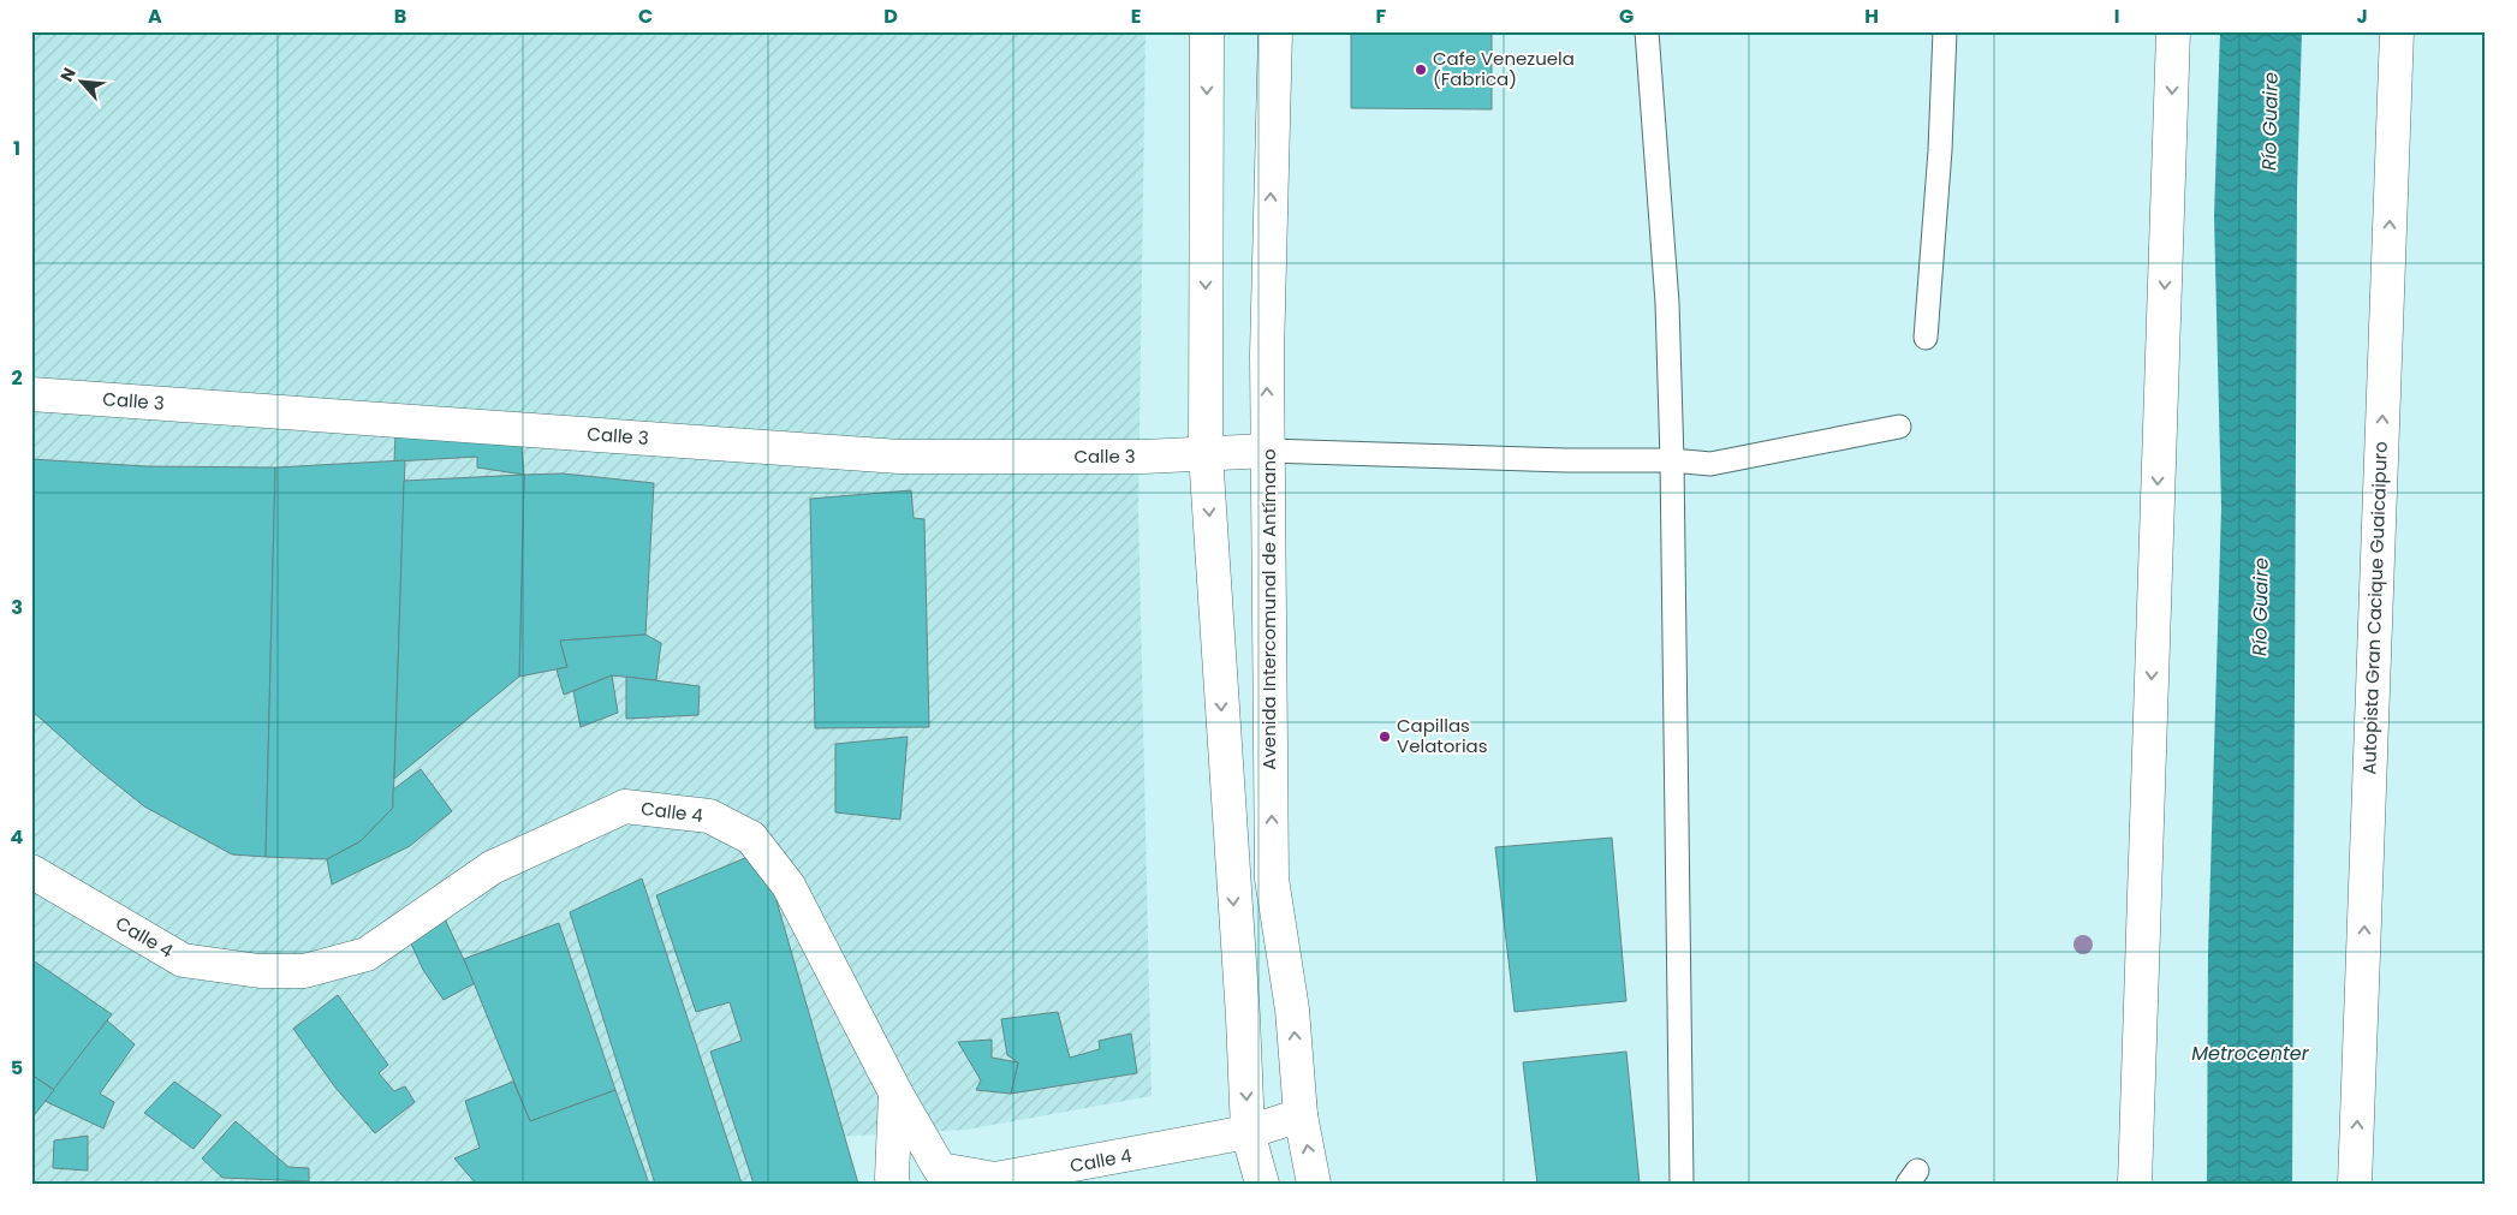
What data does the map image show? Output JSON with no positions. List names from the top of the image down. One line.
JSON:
{"streets":{"main road":["Calle 3","Autopista Gran Cacique Guaicaipuro","Avenida Intercomunal de Antímano","Calle 4"]},"crossings":[["Calle 3","Avenida Intercomunal de Antímano"]],"water":["Río Guaire","Metrocenter"],"places":["Cafe Venezuela (Fabrica)","Capillas Velatorias"],"north":"top left","grid":{"columns":["A","B","C","D","E","F","G","H","I","J"],"rows":["1","2","3","4","5"]}}
